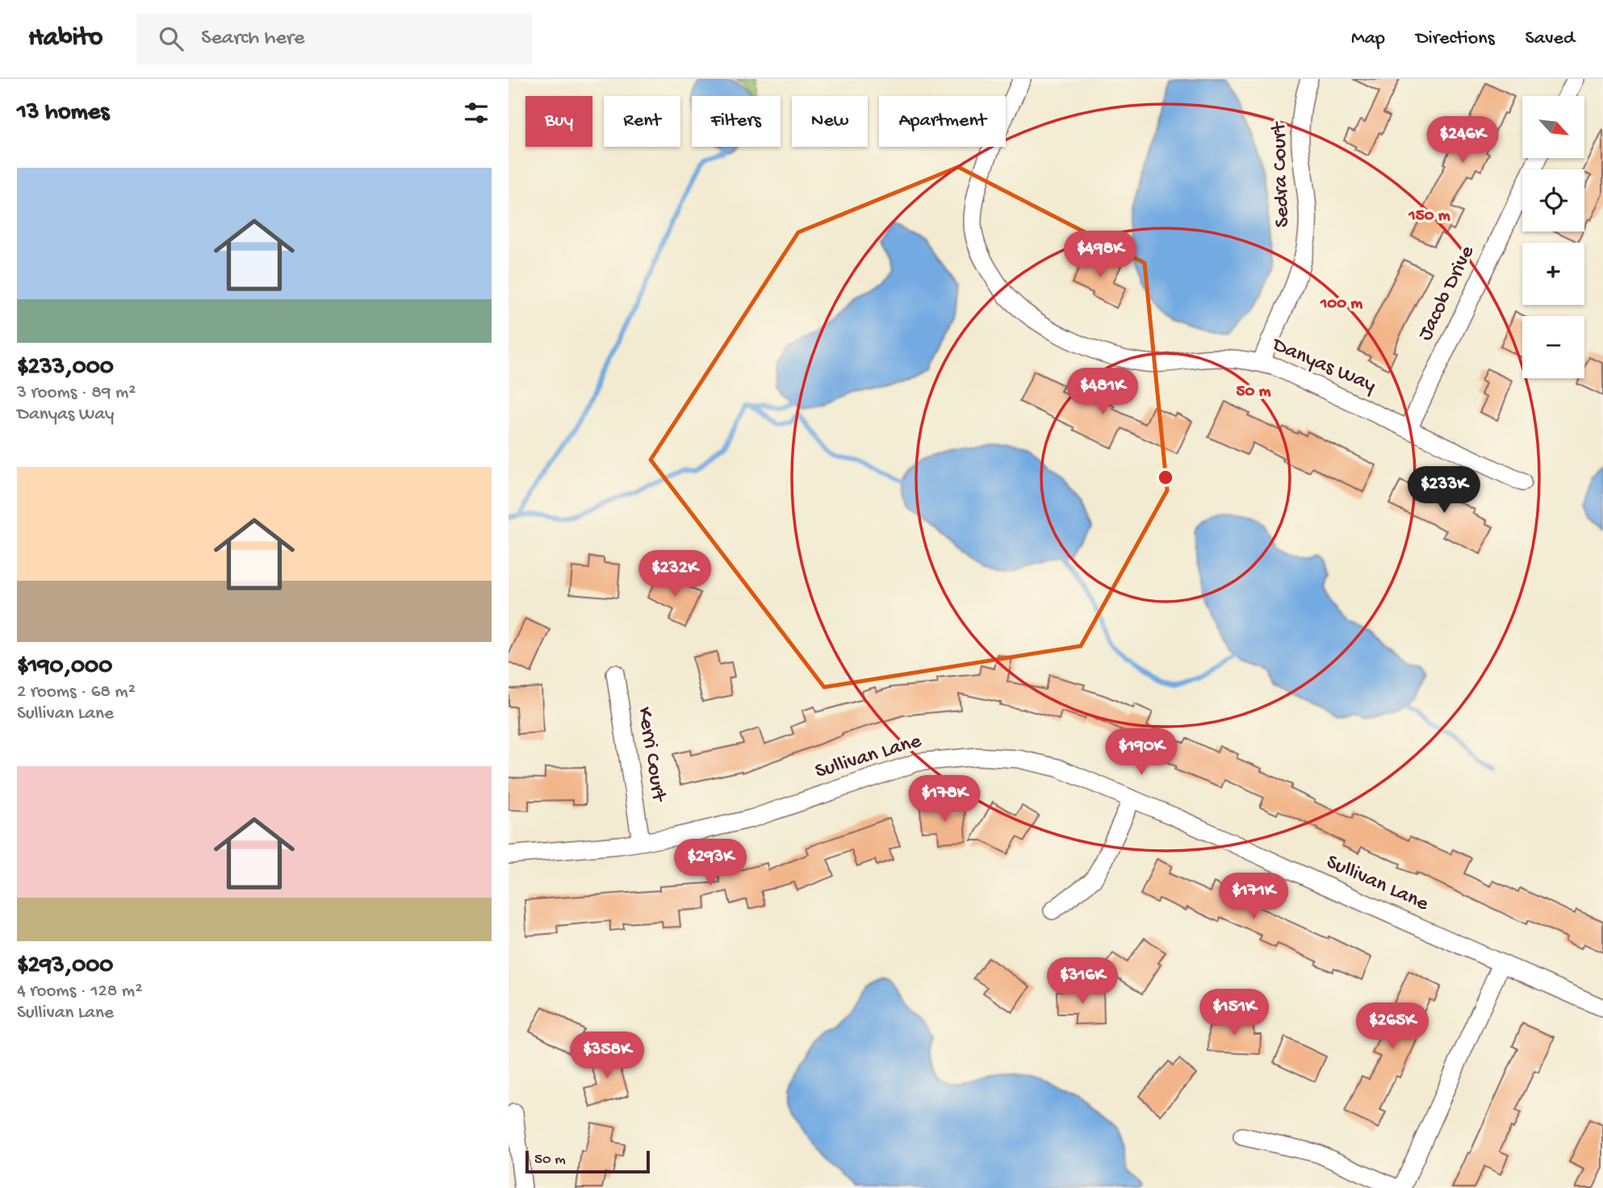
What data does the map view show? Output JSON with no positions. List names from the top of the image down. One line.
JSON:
{"streets":{"street":["Sedra Court","Jacob Drive","Danyas Way","Kerri Court","Sullivan Lane"]},"crossings":[["Sedra Court","Danyas Way"],["Jacob Drive","Danyas Way"],["Kerri Court","Sullivan Lane"]],"scale_bar":"50 m","north":"bottom right","page":{"header":"Habito","search":"Search here","nav":["Map","Directions","Saved"],"heading":"13 homes","map_buttons":["+","−"],"chip":["Buy","Rent","Filters","New","Apartment"],"price":["$246K","$498K","$481K","$233K","$232K","$190K","$178K","$293K","$171K","$316K","$151K","$265K","$358K"],"list":[{"name":"$233,000","note":"3 rooms · 89 m² · Danyas Way"},{"name":"$190,000","note":"2 rooms · 68 m² · Sullivan Lane"},{"name":"$293,000","note":"4 rooms · 128 m² · Sullivan Lane"}],"scale":"50 m"},"rings":["150 m","100 m","50 m"]}
